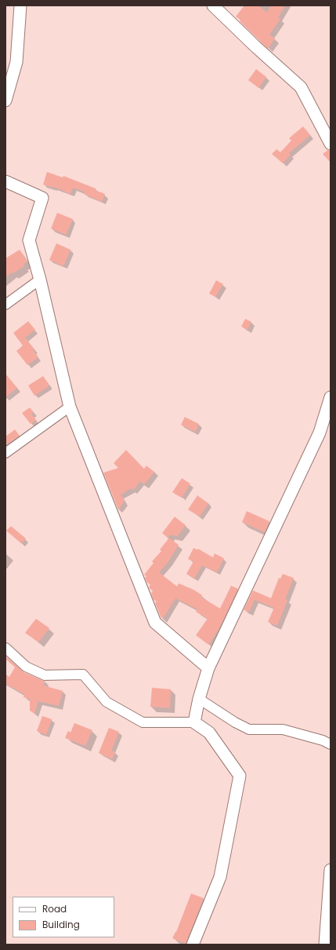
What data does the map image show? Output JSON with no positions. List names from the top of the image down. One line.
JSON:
{"legend":["Road","Building"]}
